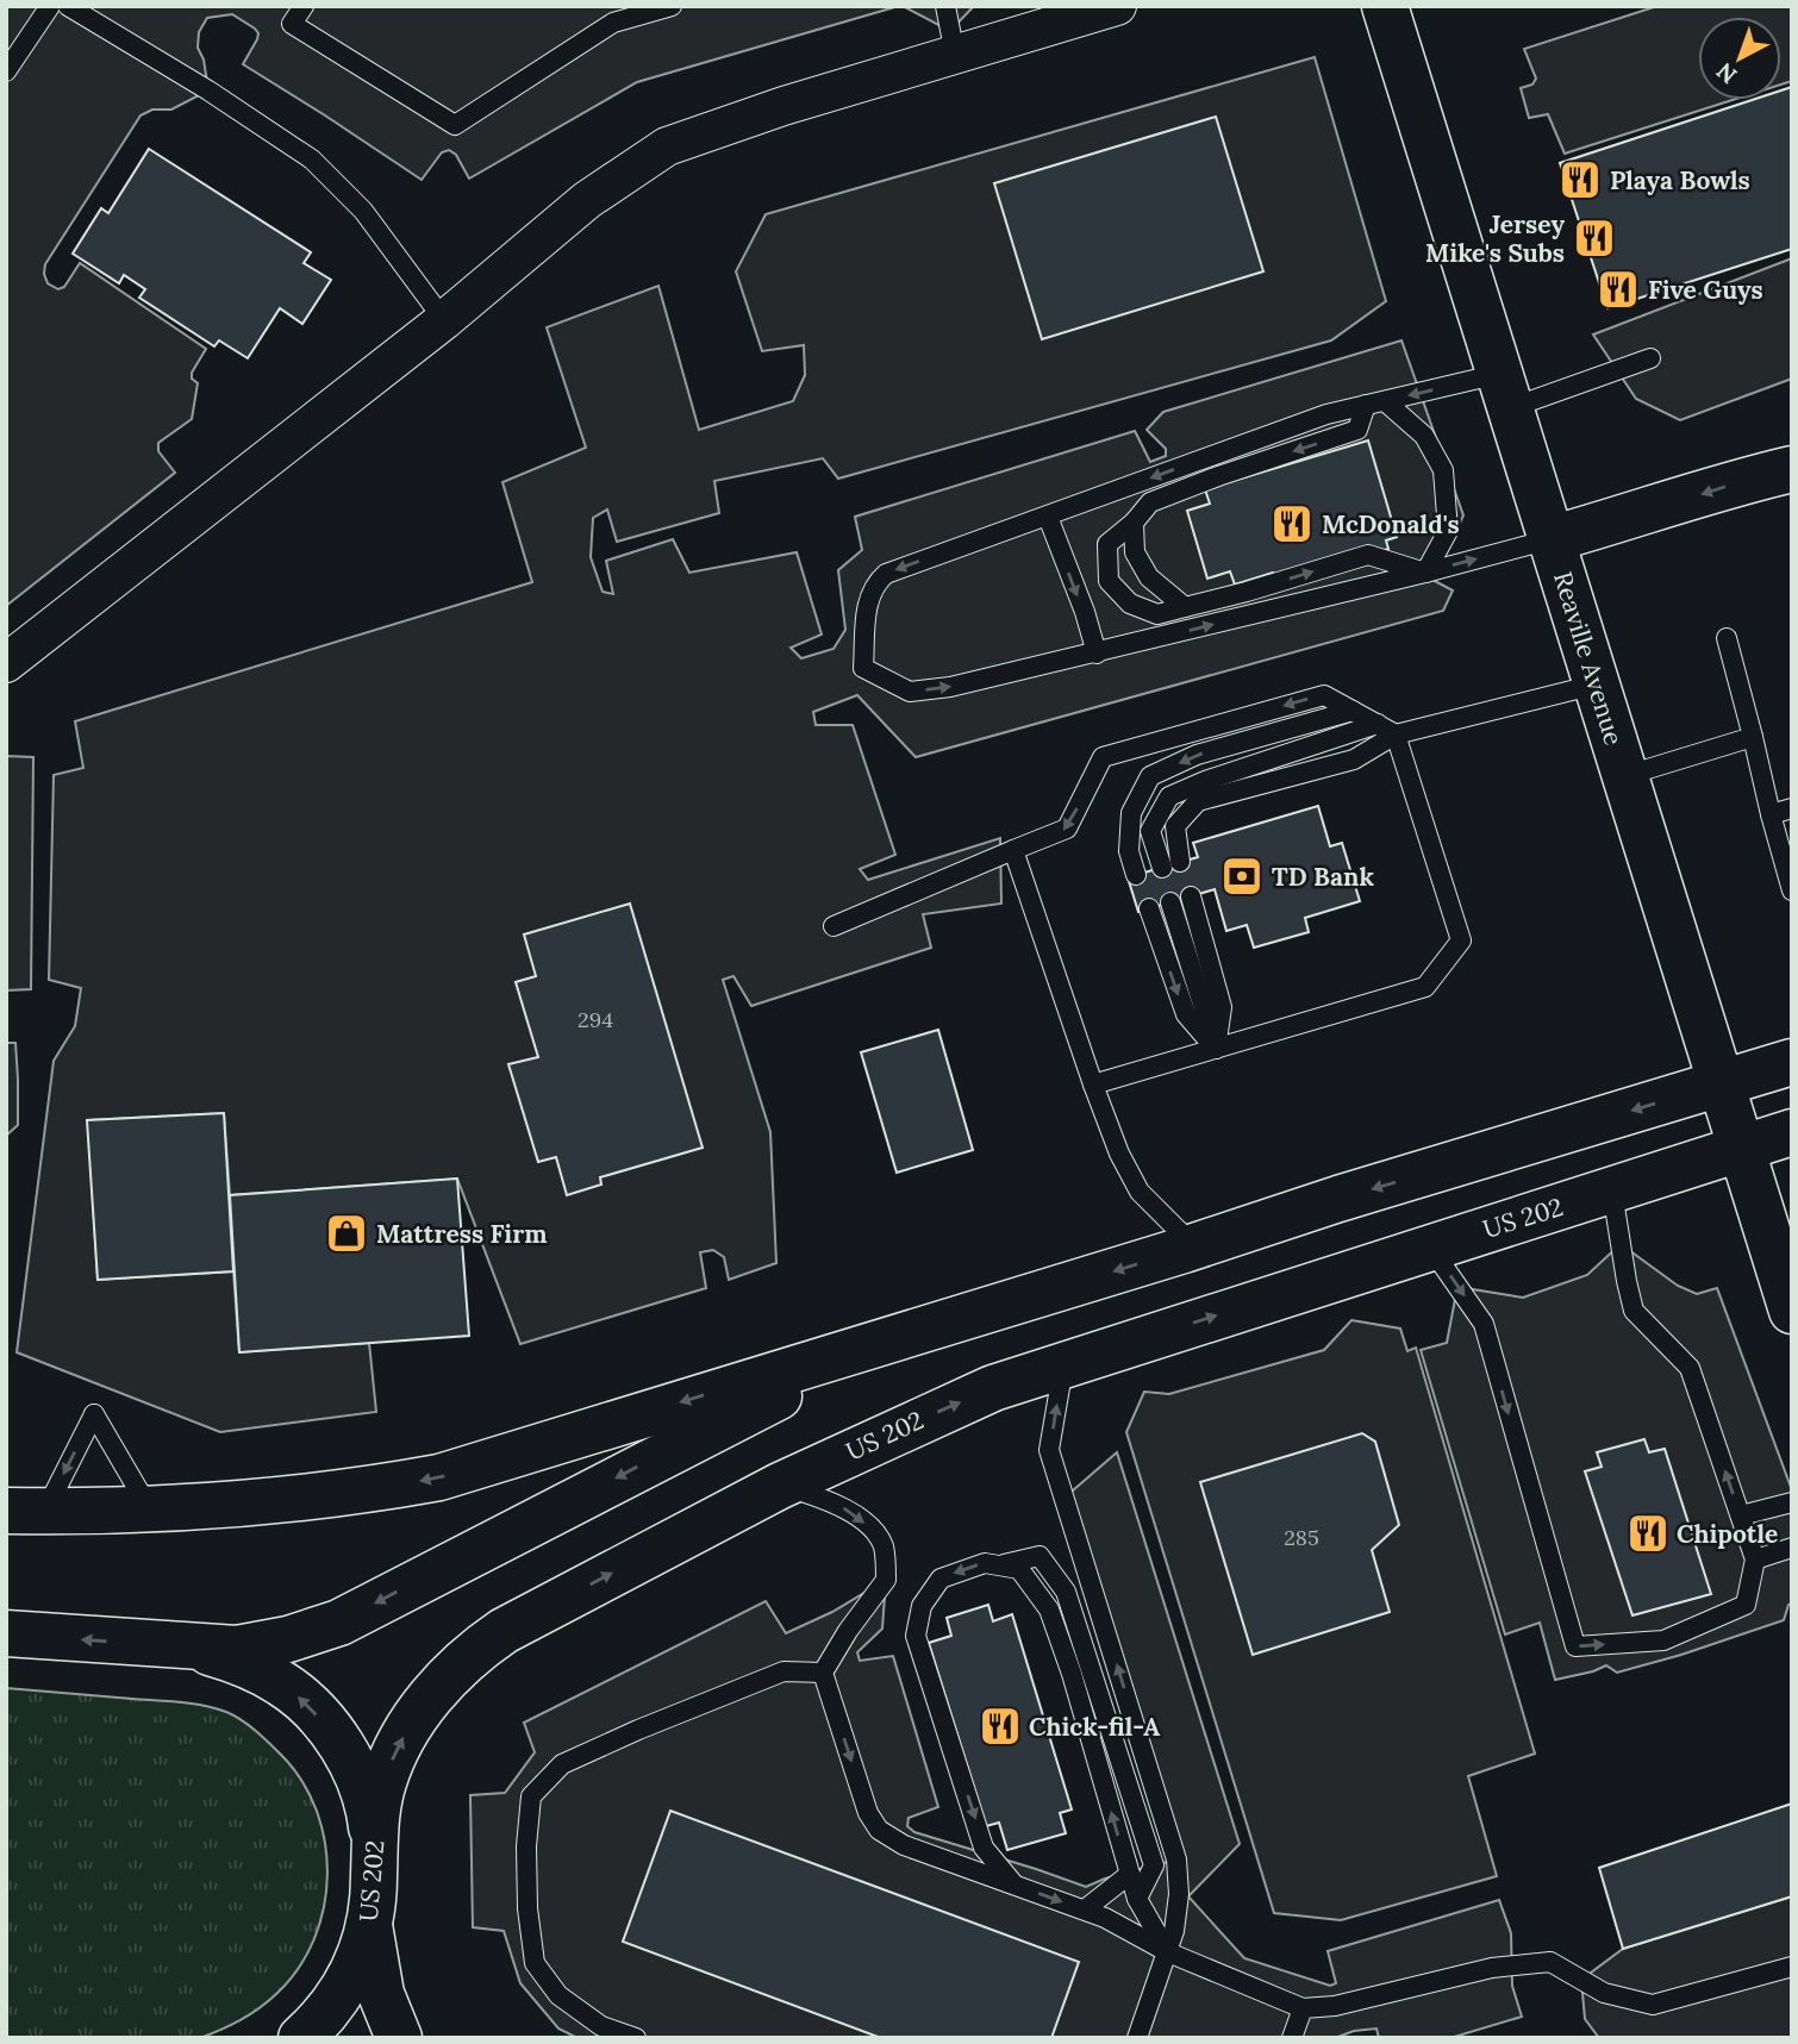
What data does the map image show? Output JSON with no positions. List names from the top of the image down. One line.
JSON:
{"streets":{"main road":["Reaville Avenue","US 202"]},"crossings":[["Reaville Avenue","US 202"]],"places":{"restaurant":["Playa Bowls","Jersey Mike's Subs","Five Guys","McDonald's","Chipotle","Chick-fil-A"],"bank":["TD Bank"],"shop":["Mattress Firm"]},"house_numbers":["294","285"],"north":"bottom left"}
